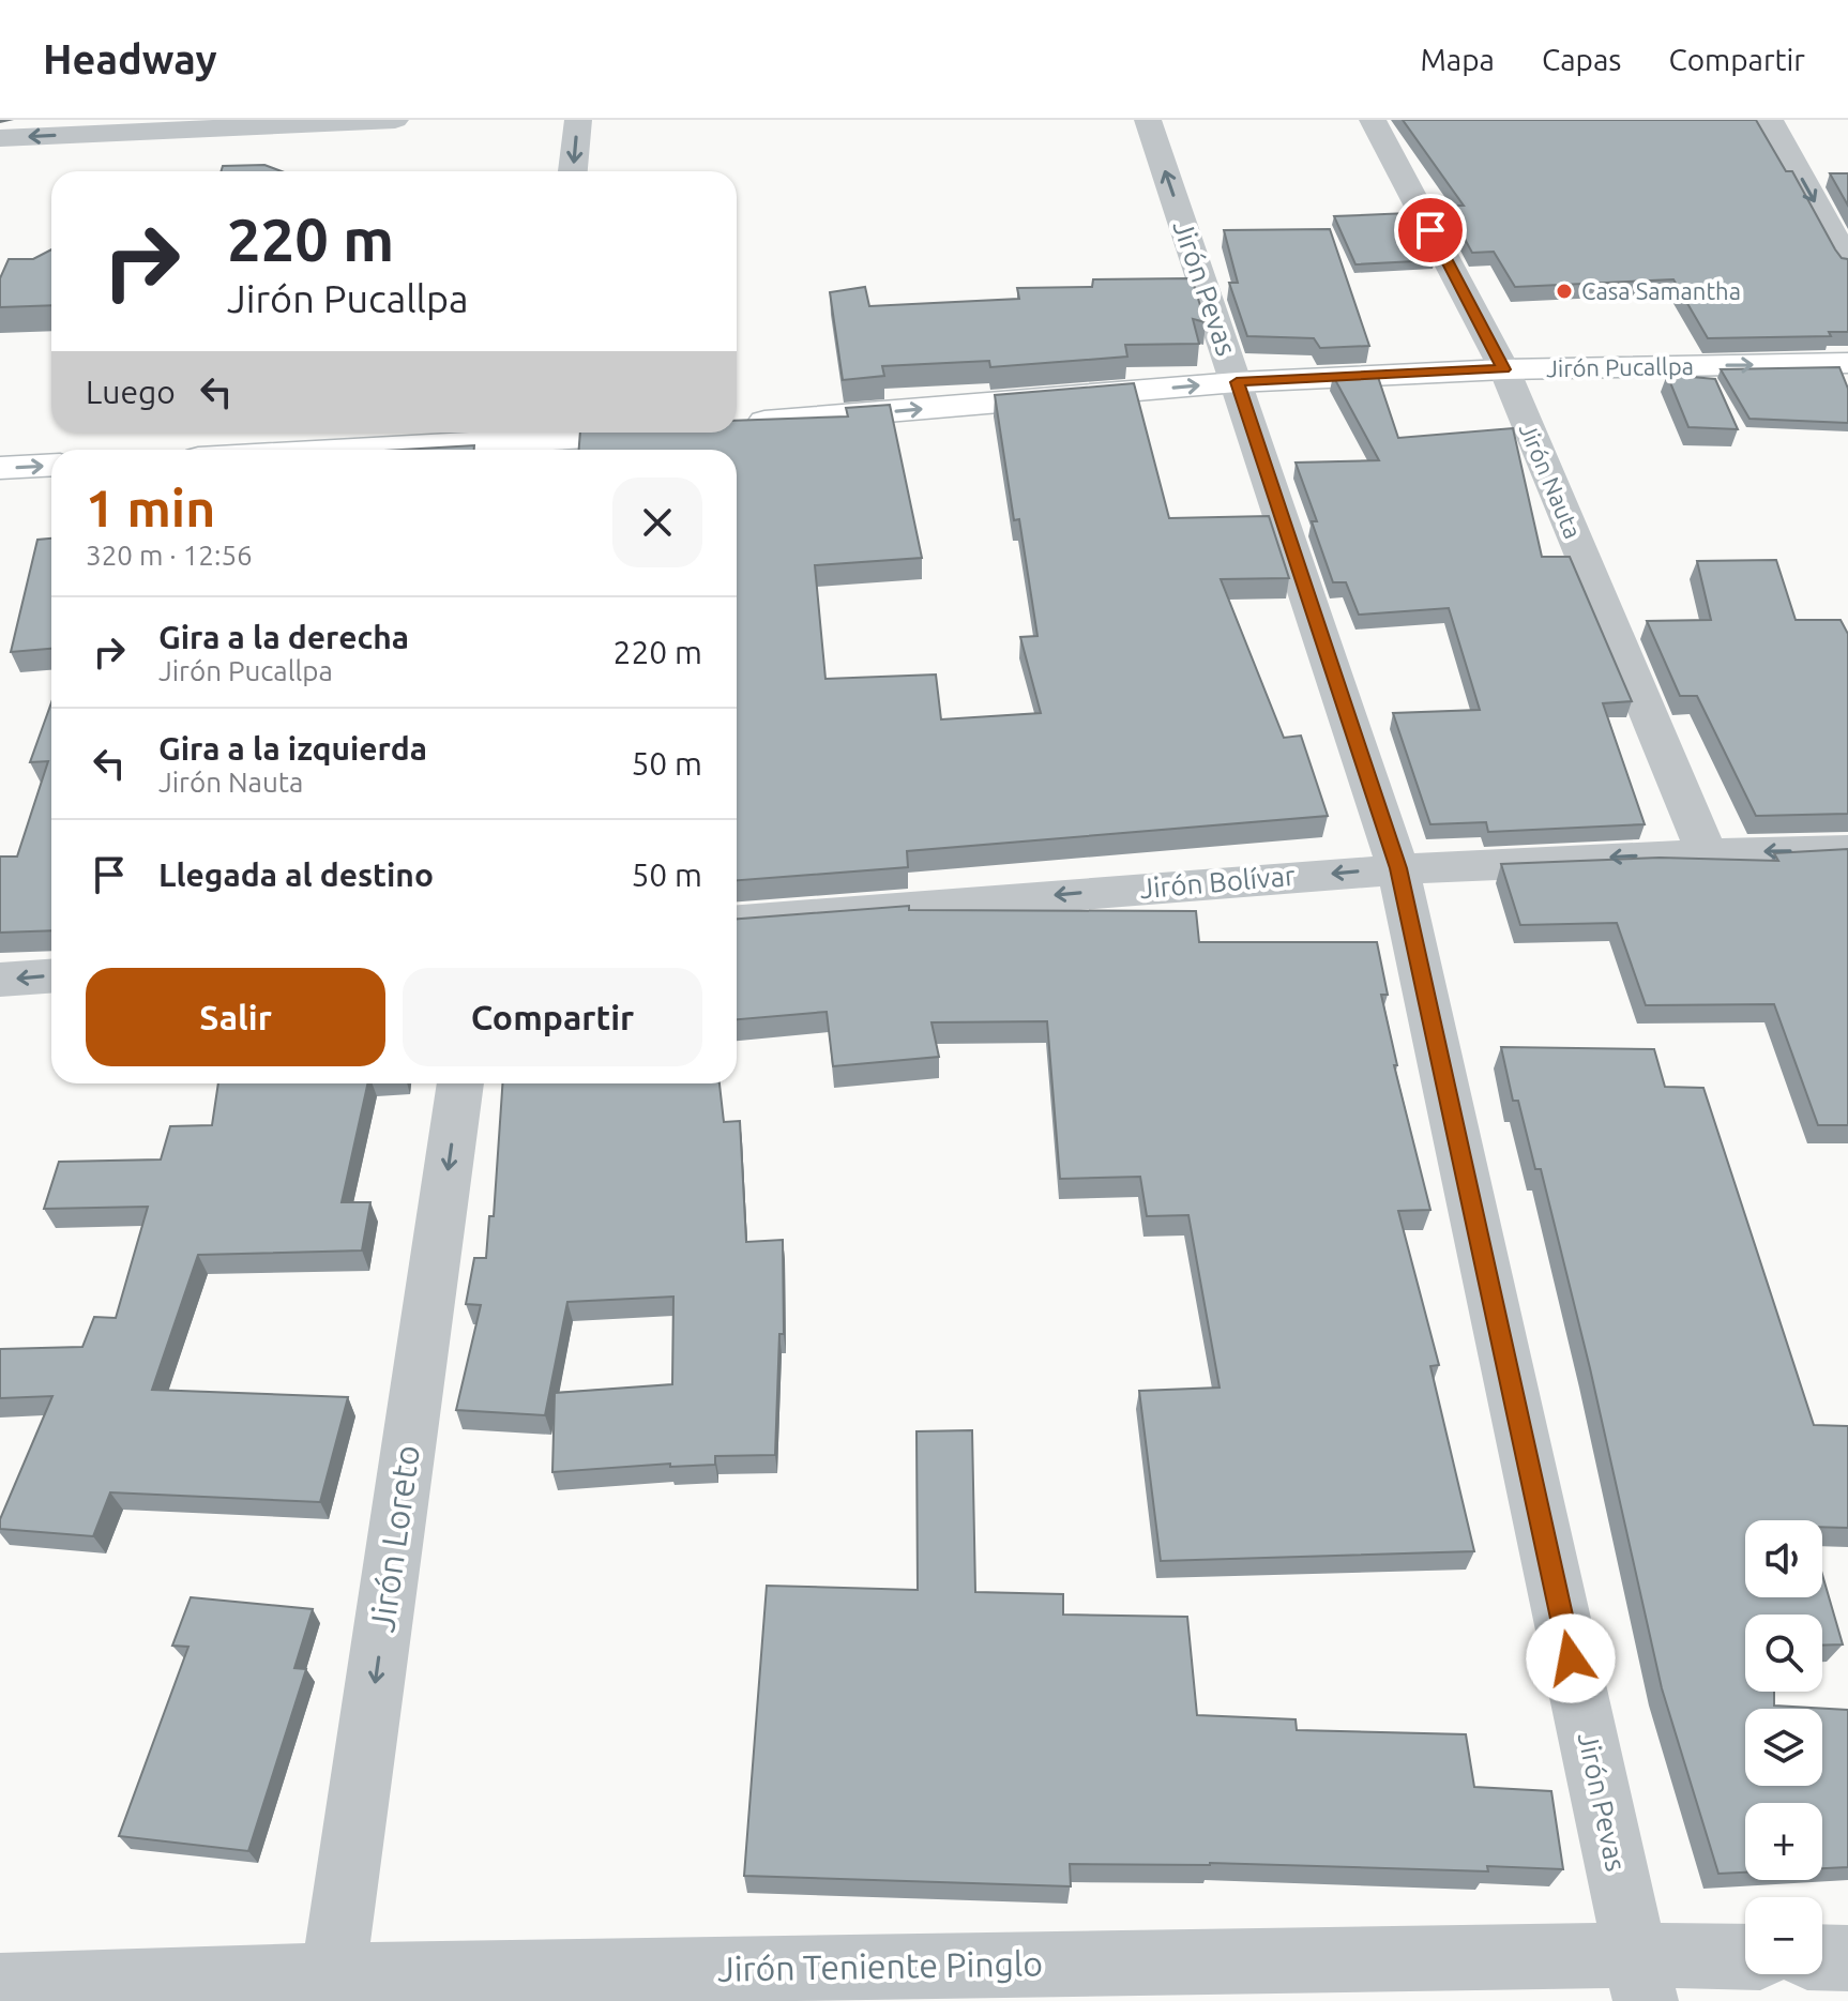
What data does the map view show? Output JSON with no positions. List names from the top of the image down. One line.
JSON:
{"streets":{"main road":["Jirón Pucallpa"],"street":["Jirón Pevas","Jirón Nauta","Jirón Bolívar","Jirón Loreto","Jirón Teniente Pinglo"]},"crossings":[["Jirón Pevas","Jirón Pucallpa"],["Jirón Pevas","Jirón Bolívar"],["Jirón Pevas","Jirón Teniente Pinglo"],["Jirón Pucallpa","Jirón Nauta"],["Jirón Nauta","Jirón Bolívar"],["Jirón Loreto","Jirón Teniente Pinglo"]],"one_way":["Jirón Pucallpa","Jirón Bolívar","Jirón Loreto"],"places":["Casa Samantha"],"page":{"header":"Headway","nav":["Mapa","Capas","Compartir"],"turn":["220 m","Jirón Pucallpa"],"then":"Luego","heading":["1 min","320 m · 12:56"],"list":[{"name":"Gira a la derecha","note":"Jirón Pucallpa","value":"220 m"},{"name":"Gira a la izquierda","note":"Jirón Nauta","value":"50 m"},{"name":"Llegada al destino","value":"50 m"}],"buttons":["Salir","Compartir"],"map_buttons":["+","−"]}}
